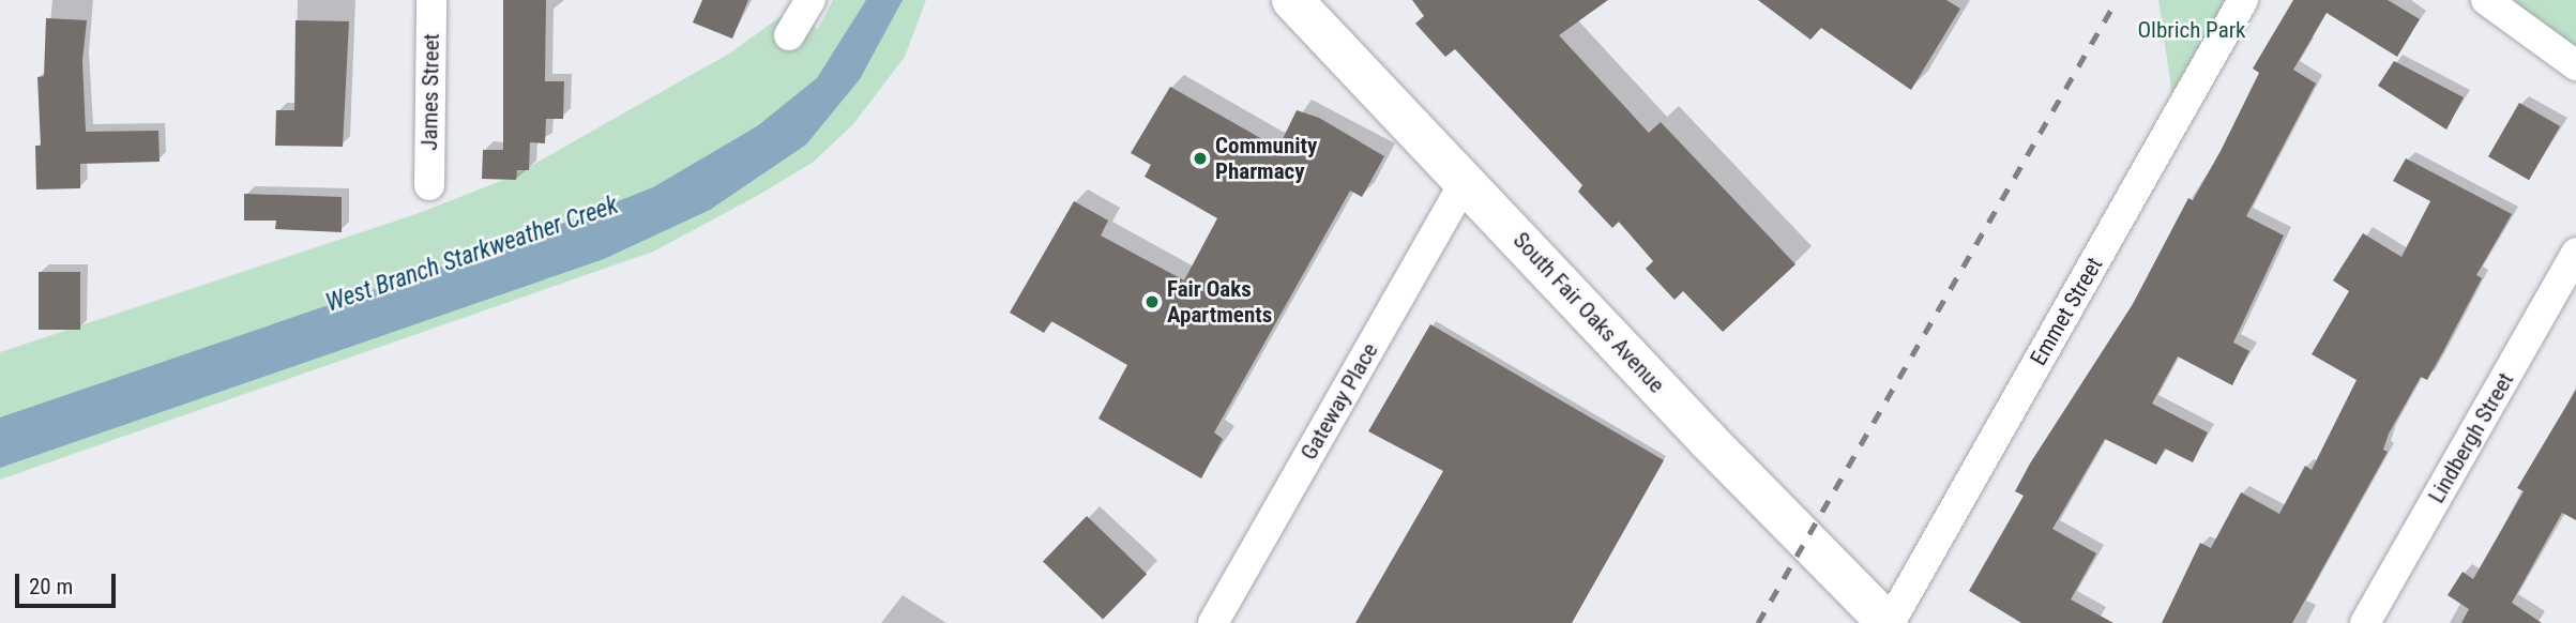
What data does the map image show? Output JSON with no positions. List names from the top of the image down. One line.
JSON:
{"streets":{"street":["James Street","Emmet Street","South Fair Oaks Avenue","Gateway Place","Lindbergh Street"]},"crossings":[["Emmet Street","South Fair Oaks Avenue"],["South Fair Oaks Avenue","Gateway Place"]],"water":["West Branch Starkweather Creek"],"parks":["Olbrich Park"],"places":["Community Pharmacy","Fair Oaks Apartments"],"scale_bar":"20 m"}
